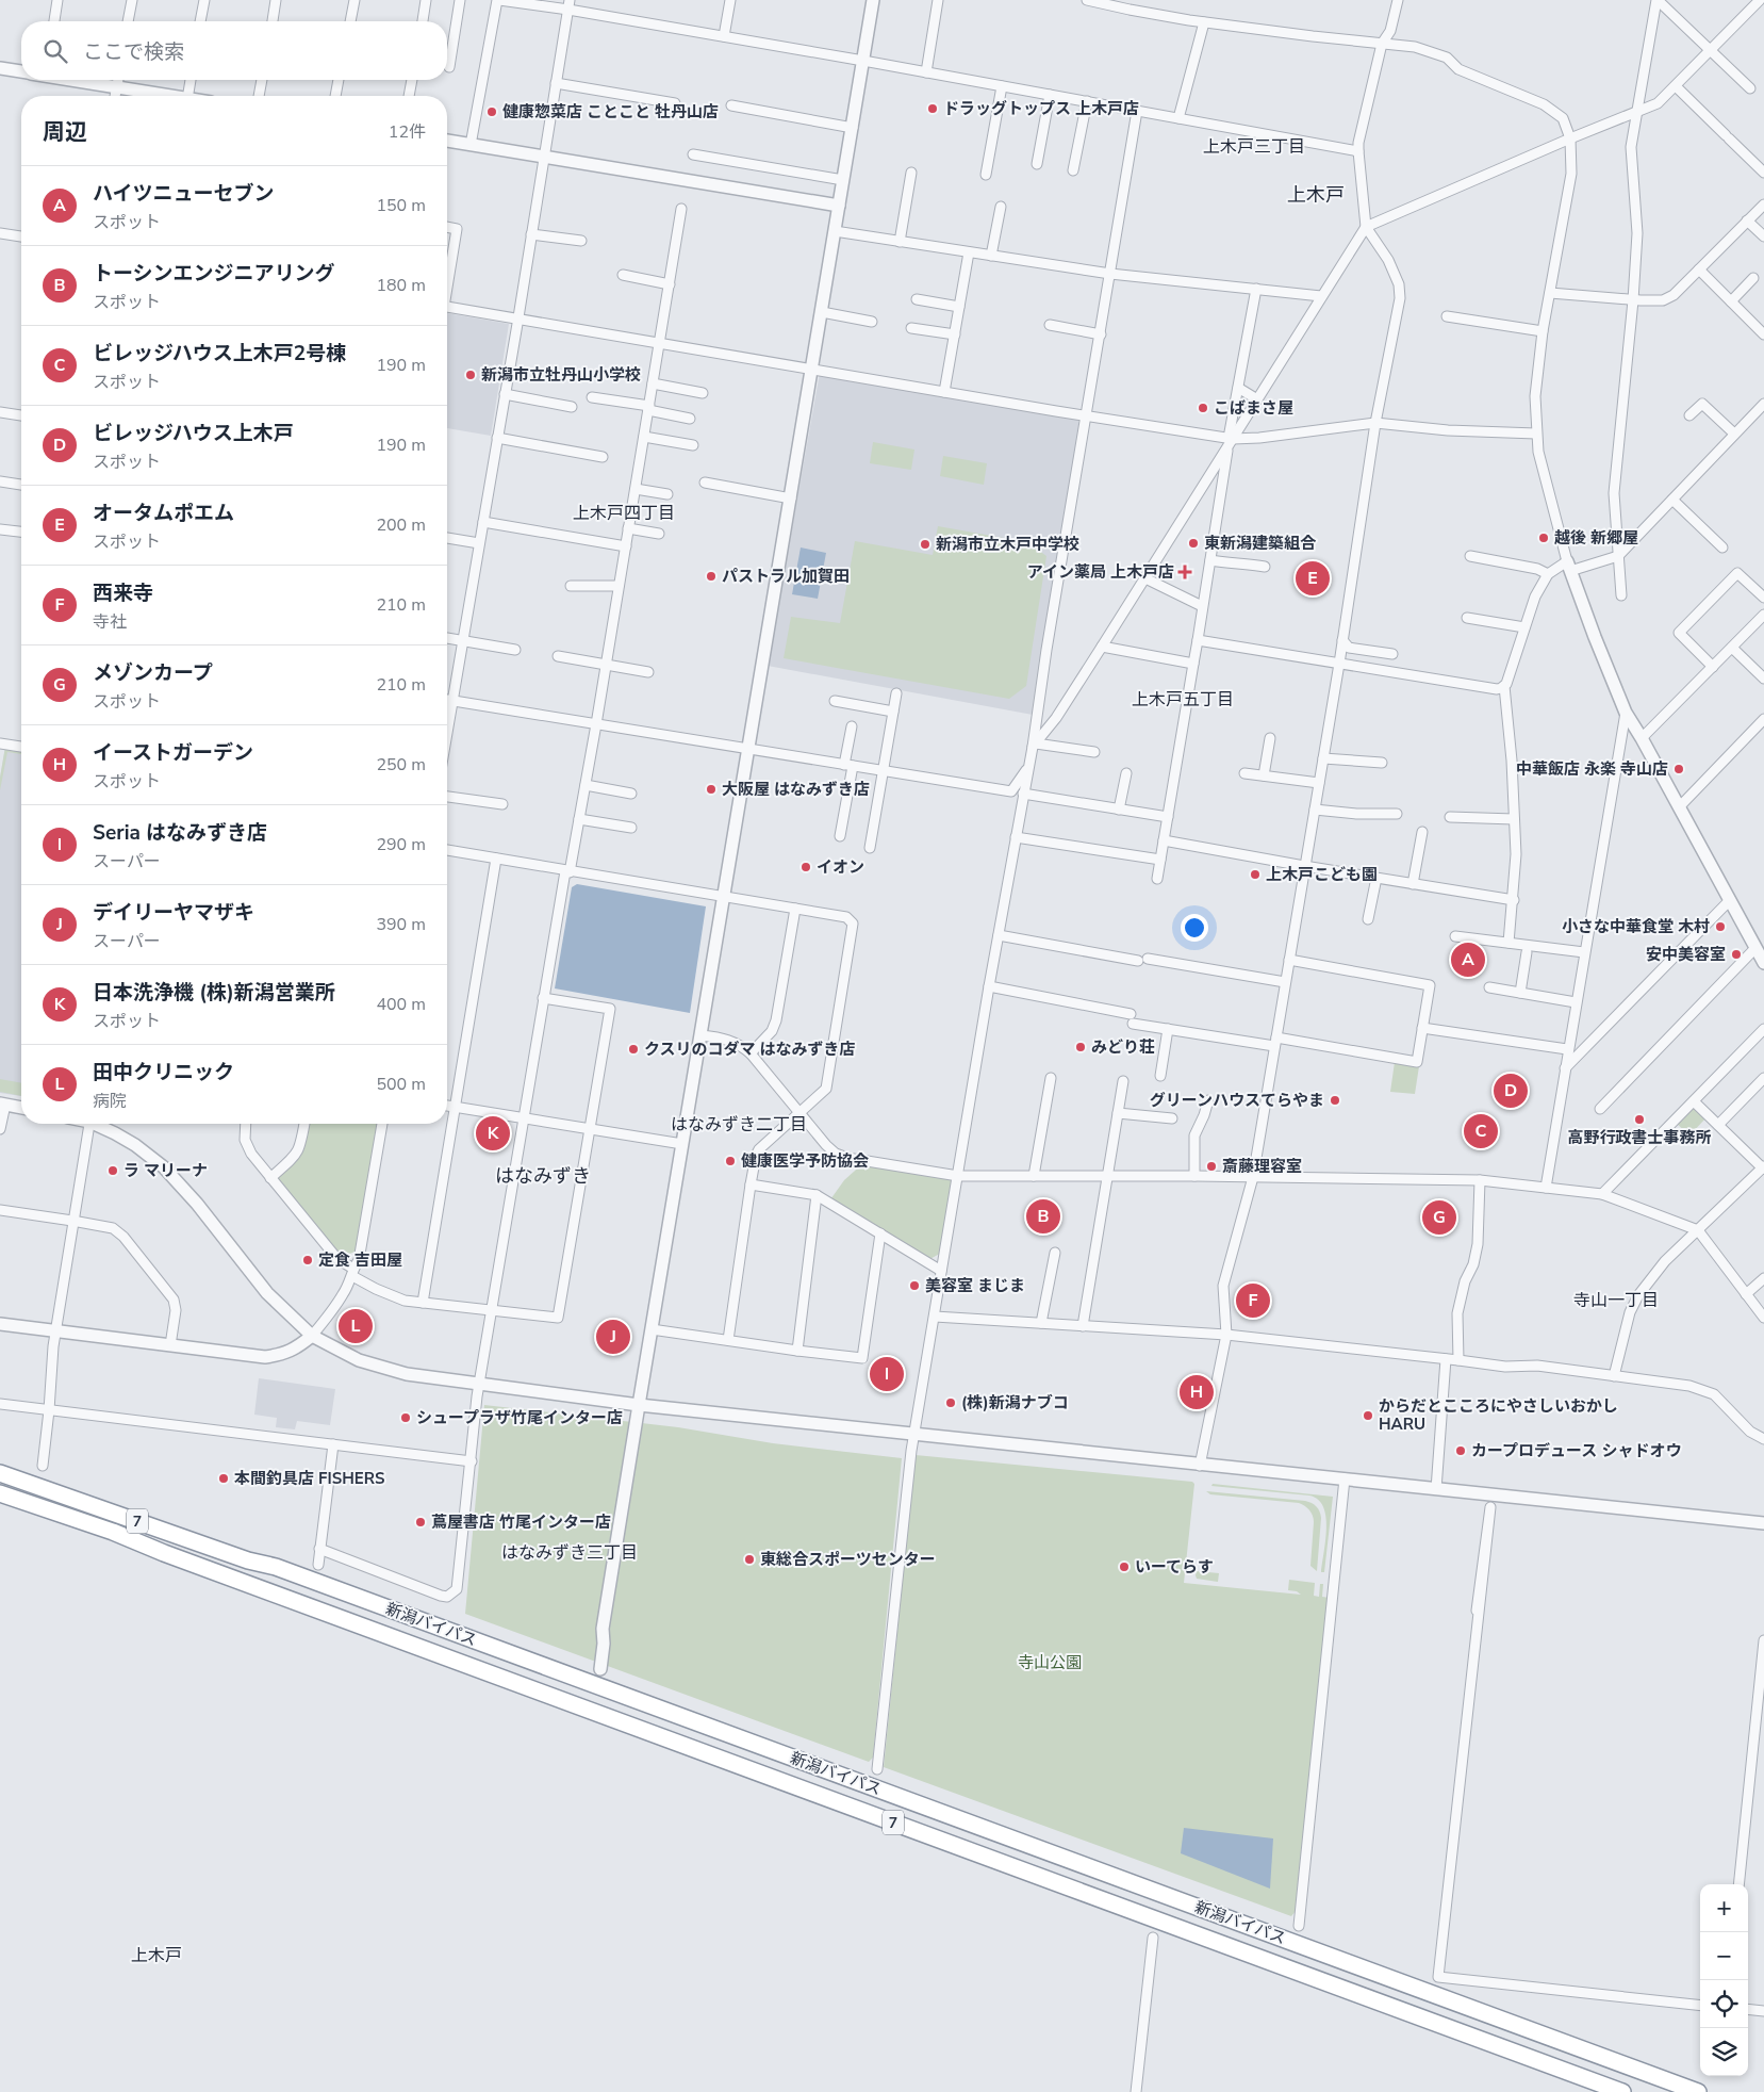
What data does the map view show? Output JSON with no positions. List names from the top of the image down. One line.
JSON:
{"streets":{"highway":["7","新潟バイパス"]},"districts":["上木戸三丁目","上木戸","上木戸四丁目","上木戸五丁目","はなみずき二丁目","はなみずき","寺山一丁目","はなみずき三丁目","上木戸"],"parks":["寺山公園"],"places":{"other":["ドラッグトップス 上木戸店","健康惣菜店 ことこと 牡丹山店","新潟市立牡丹山小学校","こばまさ屋","越後 新郷屋","東新潟建築組合","新潟市立木戸中学校","パストラル加賀田","中華飯店 永楽 寺山店","大阪屋 はなみずき店","イオン","上木戸こども園","小さな中華食堂 木村","安中美容室","みどり荘","クスリのコダマ はなみずき店","グリーンハウスてらやま","高野行政書士事務所","健康医学予防協会","斎藤理容室","ラ マリーナ","定食 吉田屋","美容室 まじま","(株)新潟ナブコ","からだとこころにやさしいおかし HARU","シュープラザ竹尾インター店","カープロデュース シャドオウ","本間釣具店 FISHERS","蔦屋書店 竹尾インター店","東総合スポーツセンター","いーてらす"],"health":["アイン薬局 上木戸店"]},"page":{"search":"ここで検索","heading":["周辺","12件"],"list":[{"mark":"A","name":"ハイツニューセブン","note":"スポット","value":"150 m"},{"mark":"B","name":"トーシンエンジニアリング","note":"スポット","value":"180 m"},{"mark":"C","name":"ビレッジハウス上木戸2号棟","note":"スポット","value":"190 m"},{"mark":"D","name":"ビレッジハウス上木戸","note":"スポット","value":"190 m"},{"mark":"E","name":"オータムポエム","note":"スポット","value":"200 m"},{"mark":"F","name":"西来寺","note":"寺社","value":"210 m"},{"mark":"G","name":"メゾンカープ","note":"スポット","value":"210 m"},{"mark":"H","name":"イーストガーデン","note":"スポット","value":"250 m"},{"mark":"I","name":"Seria はなみずき店","note":"スーパー","value":"290 m"},{"mark":"J","name":"デイリーヤマザキ","note":"スーパー","value":"390 m"},{"mark":"K","name":"日本洗浄機 (株)新潟営業所","note":"スポット","value":"400 m"},{"mark":"L","name":"田中クリニック","note":"病院","value":"500 m"}],"pins":["E","A","D","C","K","B","G","F","L","J","I","H"],"map_buttons":["+","−"]}}
